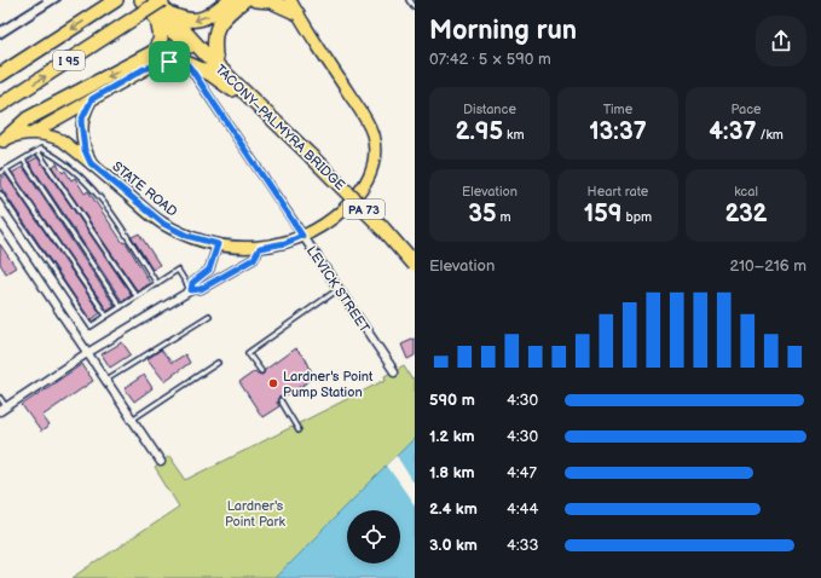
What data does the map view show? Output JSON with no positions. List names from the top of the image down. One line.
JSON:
{"streets":{"highway":["I 95","TACONY–PALMYRA BRIDGE","PA 73"],"main road":["STATE ROAD"],"street":["LEVICK STREET"]},"crossings":[["TACONY–PALMYRA BRIDGE","PA 73"],["STATE ROAD","LEVICK STREET"],["PA 73","LEVICK STREET"]],"parks":["Lardner's Point Park"],"places":["Lardner's Point Pump Station"],"page":{"heading":["Morning run","07:42 · 5 × 590 m"],"stats":[["Distance","2.95 km"],["Time","13:37"],["Pace","4:37 /km"],["Elevation","35 m"],["Heart rate","159 bpm"],["kcal","232"]],"chart":["Elevation","210–216 m"],"list":[{"name":"590 m","note":"4:30"},{"name":"1.2 km","note":"4:30"},{"name":"1.8 km","note":"4:47"},{"name":"2.4 km","note":"4:44"},{"name":"3.0 km","note":"4:33"}]}}
